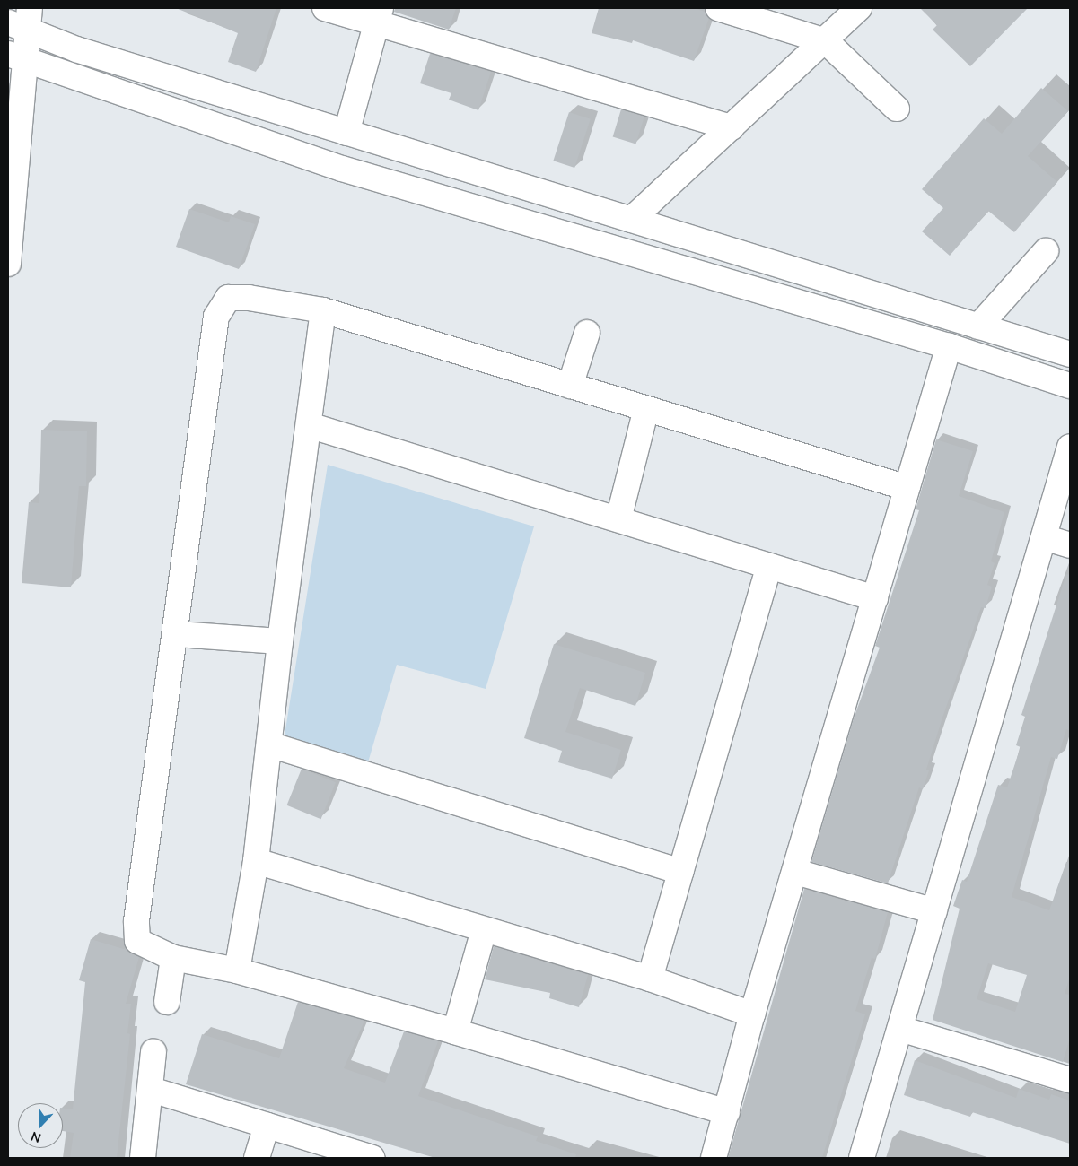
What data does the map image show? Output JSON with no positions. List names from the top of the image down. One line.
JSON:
{"north":"bottom"}
